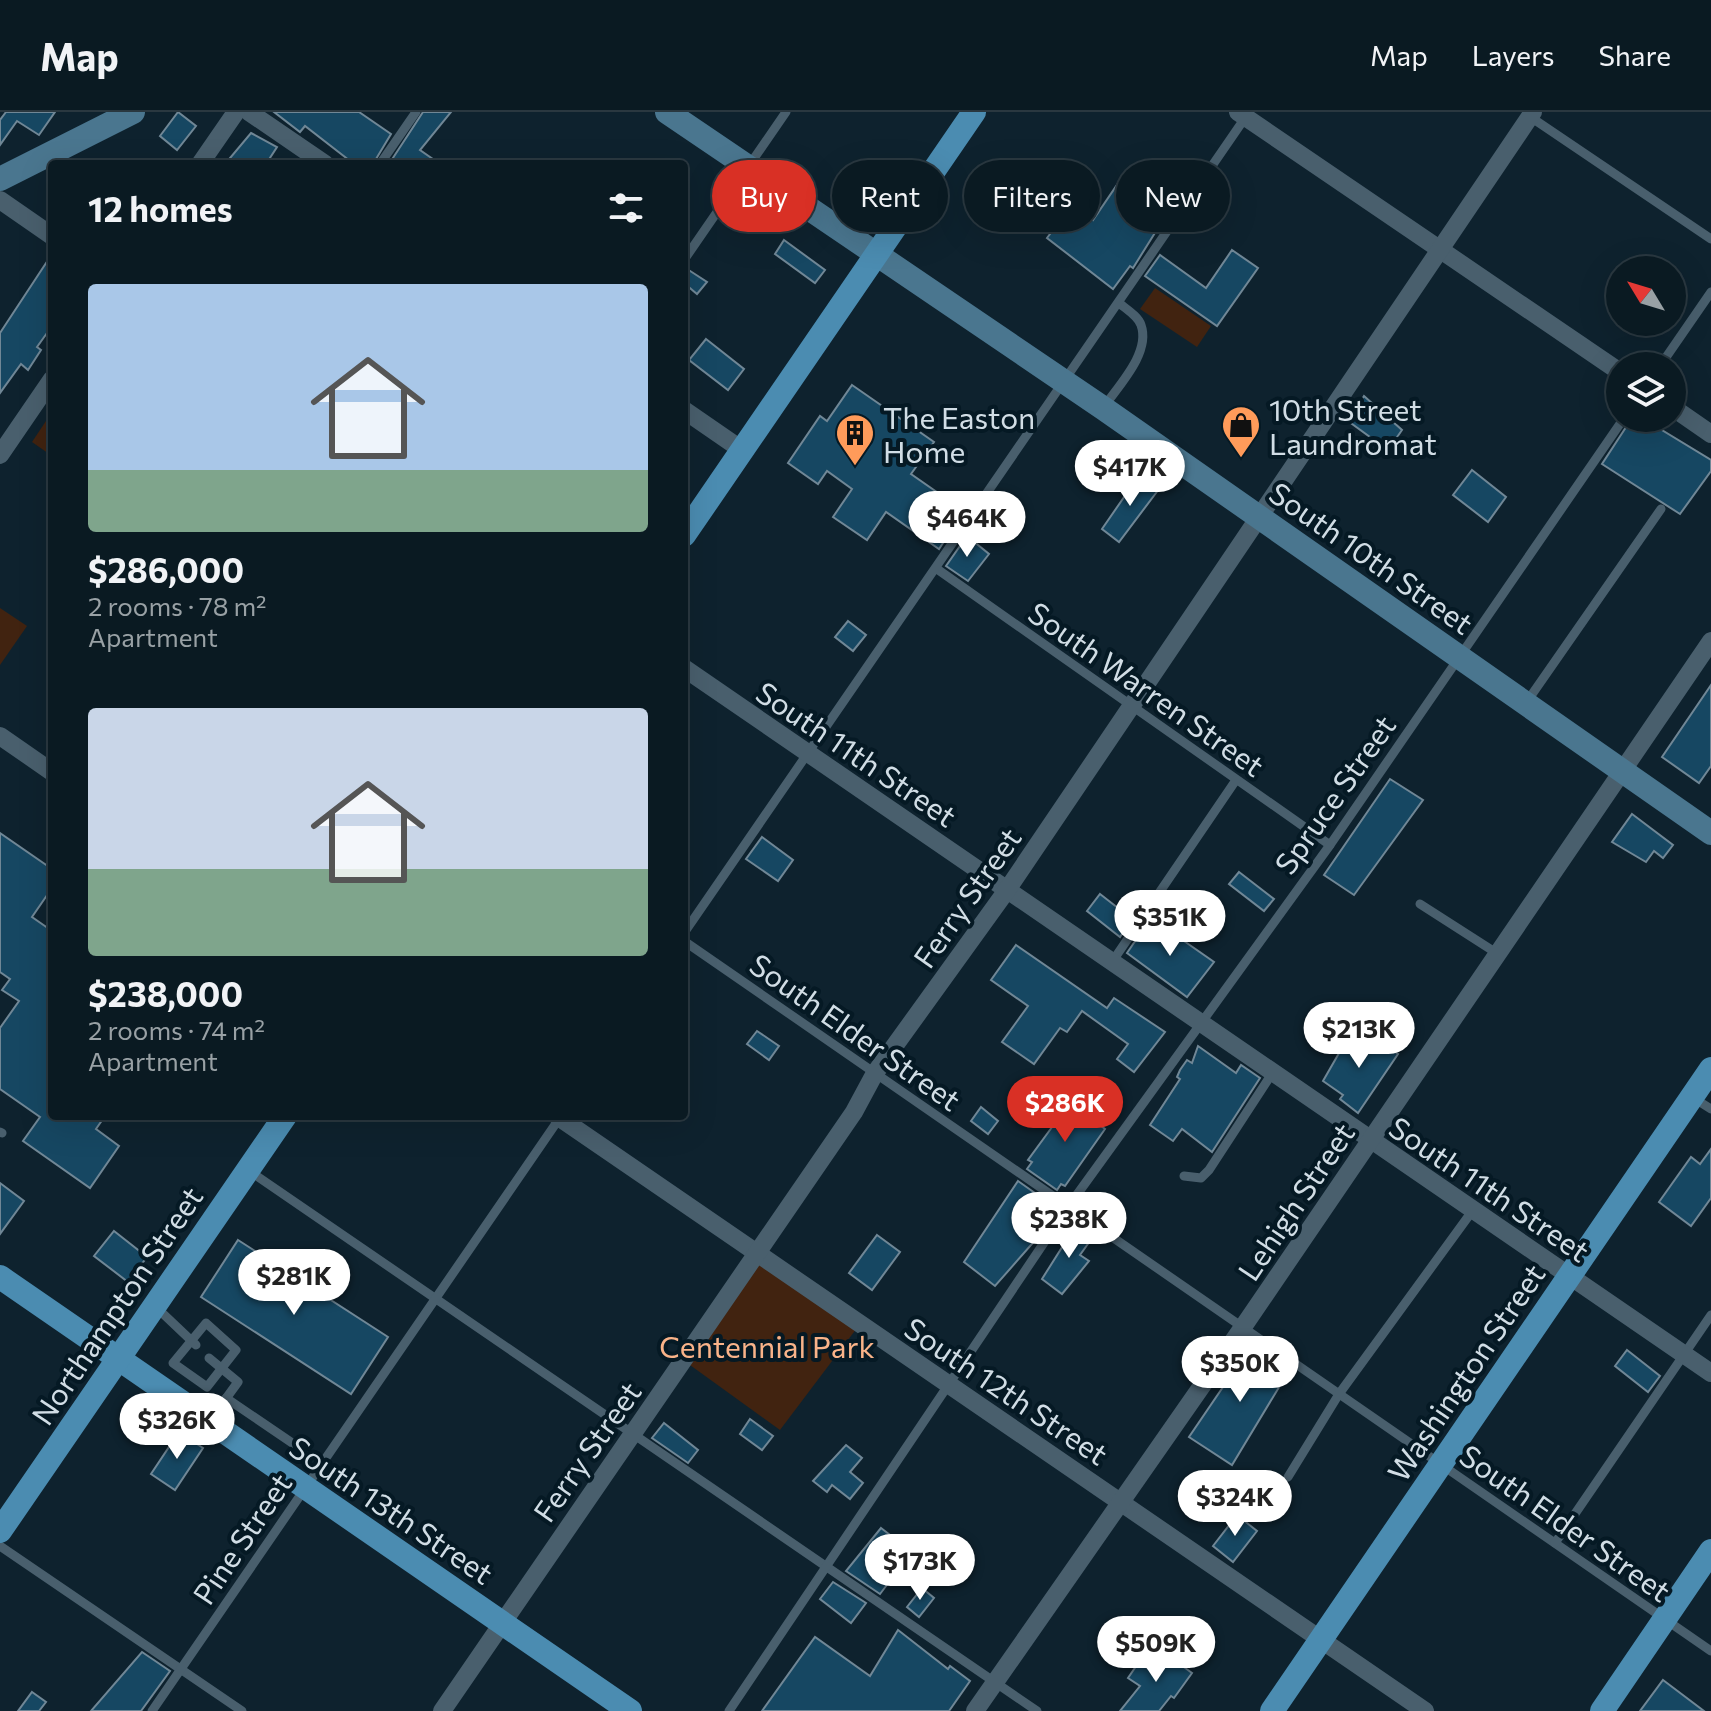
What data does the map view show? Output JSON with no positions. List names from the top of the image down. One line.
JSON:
{"streets":{"main road":["Northampton Street","Washington Street","South 13th Street"],"street":["South 10th Street","South 11th Street","Ferry Street","Lehigh Street","South 12th Street"],"lane":["South Warren Street","Spruce Street","South Elder Street","Pine Street"]},"crossings":[["South 10th Street","Spruce Street"],["South 10th Street","Ferry Street"],["South 10th Street","Lehigh Street"],["South Warren Street","Spruce Street"],["South Warren Street","Ferry Street"],["South 11th Street","Spruce Street"],["South 11th Street","Ferry Street"],["South 11th Street","Lehigh Street"],["South 11th Street","Washington Street"],["Spruce Street","South Elder Street"],["Spruce Street","South 12th Street"],["Ferry Street","South Elder Street"],["Ferry Street","South 12th Street"],["Ferry Street","South 13th Street"],["South Elder Street","Lehigh Street"],["South Elder Street","Washington Street"],["Lehigh Street","South 12th Street"],["Northampton Street","South 13th Street"],["Washington Street","South 12th Street"],["South 13th Street","Pine Street"]],"parks":["Centennial Park"],"places":{"shop":["10th Street Laundromat"],"building":["The Easton Home"]},"north":"top left","page":{"header":"Map","nav":["Map","Layers","Share"],"chip":["Buy","Rent","Filters","New"],"heading":"12 homes","list":[{"name":"$286,000","note":"2 rooms · 78 m² · Apartment"},{"name":"$238,000","note":"2 rooms · 74 m² · Apartment"}],"price":["$417K","$464K","$351K","$213K","$286K","$238K","$281K","$350K","$326K","$324K","$173K","$509K"]}}
